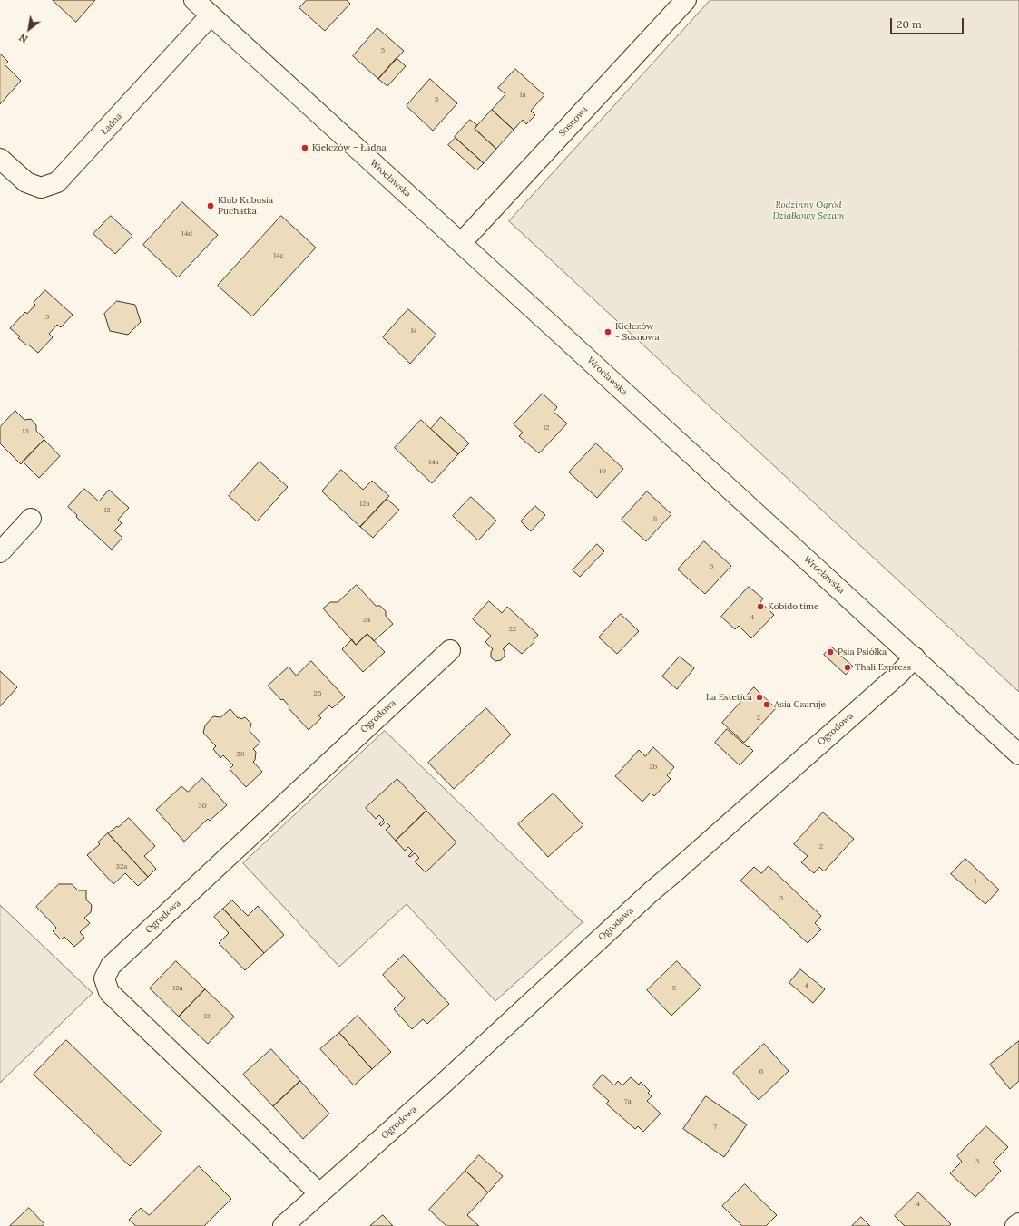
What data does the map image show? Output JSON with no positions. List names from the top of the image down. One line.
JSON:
{"streets":{"street":["Sosnowa","Ładna","Wrocławska","Ogrodowa"]},"crossings":[["Sosnowa","Wrocławska"],["Ładna","Wrocławska"],["Wrocławska","Ogrodowa"]],"parks":["Rodzinny Ogród Działkowy Sezam"],"places":["Kiełczów – Ładna","Klub Kubusia Puchatka","Kiełczów - Sosnowa","Kobido.time","Psia Psiółka","Thali Express","La Estetica","Asia Czaruje"],"house_numbers":["5","1a","3","14d","14c","3","14","12","13","14a","10","12a","12","8","6","4","24","22","26","2","28","2b","30","2","32a","1","3","4","12a","5","12","6","7a","7","3","4"],"scale_bar":"20 m","north":"bottom left"}
